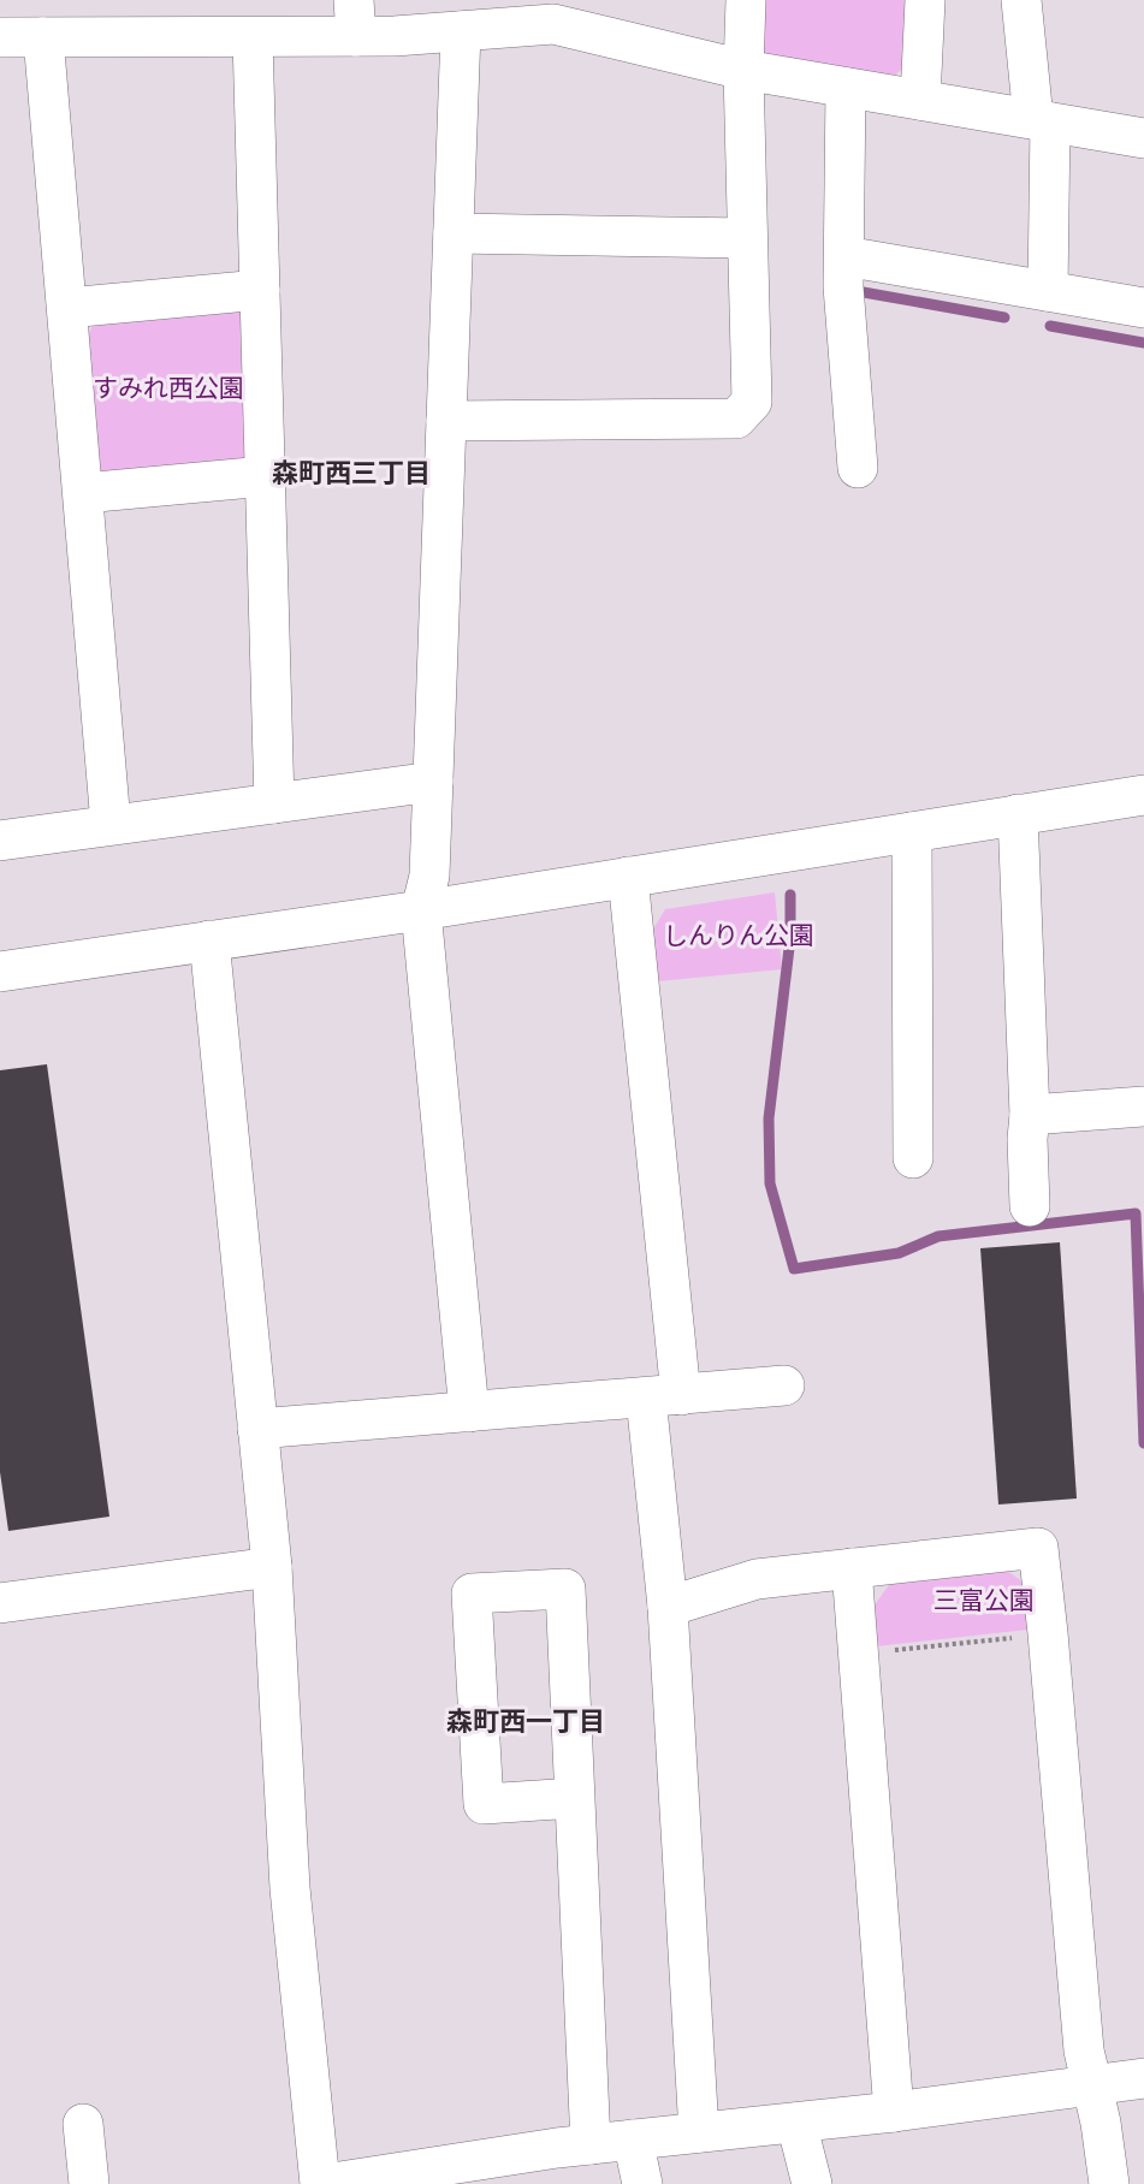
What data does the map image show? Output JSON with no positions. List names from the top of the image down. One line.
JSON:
{"districts":["森町西三丁目","森町西一丁目"],"parks":["すみれ西公園","しんりん公園","三富公園"]}
